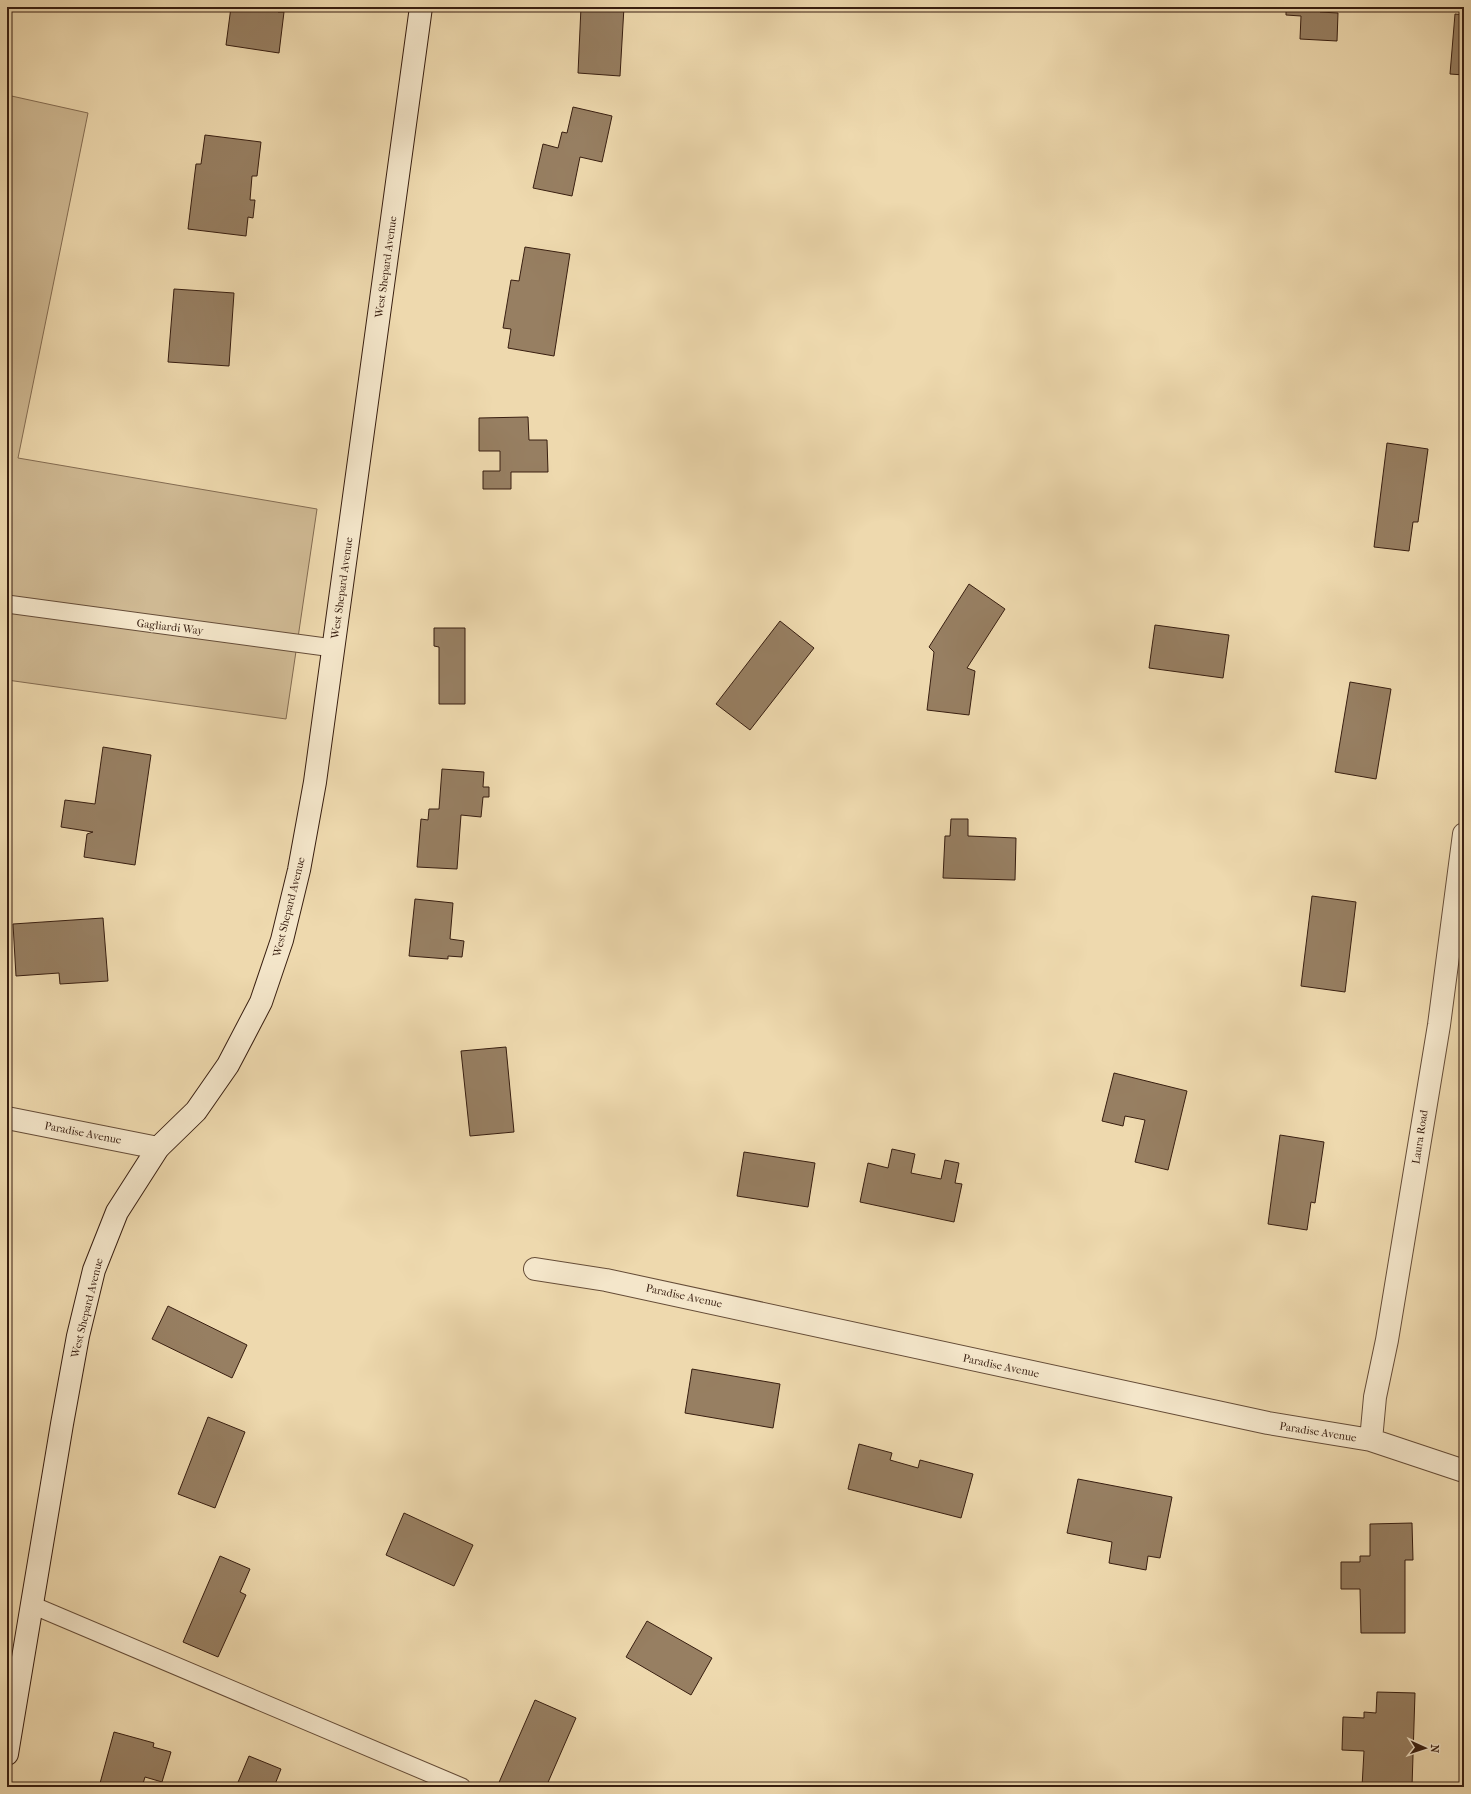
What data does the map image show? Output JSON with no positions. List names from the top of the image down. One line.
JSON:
{"streets":{"street":["West Shepard Avenue","Paradise Avenue","Laura Road"],"lane":["Gagliardi Way"]},"crossings":[["West Shepard Avenue","Gagliardi Way"],["West Shepard Avenue","Paradise Avenue"],["Paradise Avenue","Laura Road"]],"north":"right"}
